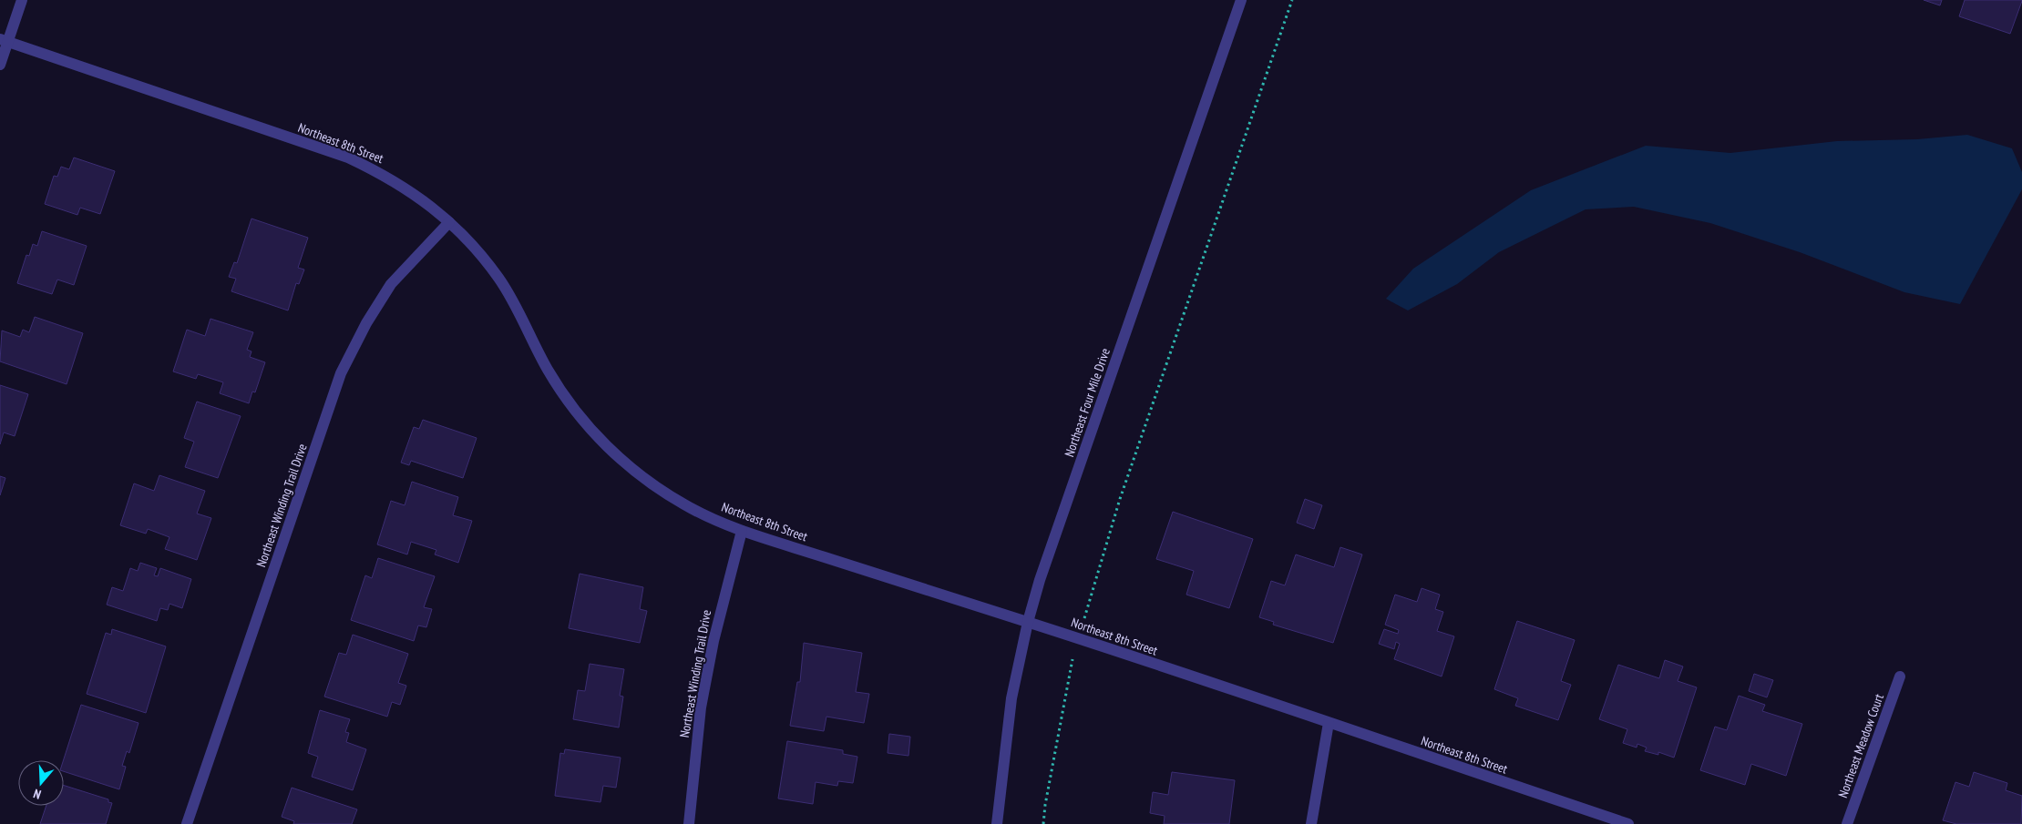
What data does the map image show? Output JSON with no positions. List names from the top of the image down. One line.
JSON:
{"streets":{"street":["Northeast 8th Street","Northeast Four Mile Drive","Northeast Winding Trail Drive","Northeast Meadow Court"]},"crossings":[["Northeast 8th Street","Northeast Four Mile Drive"],["Northeast 8th Street","Northeast Winding Trail Drive"]],"north":"bottom"}
